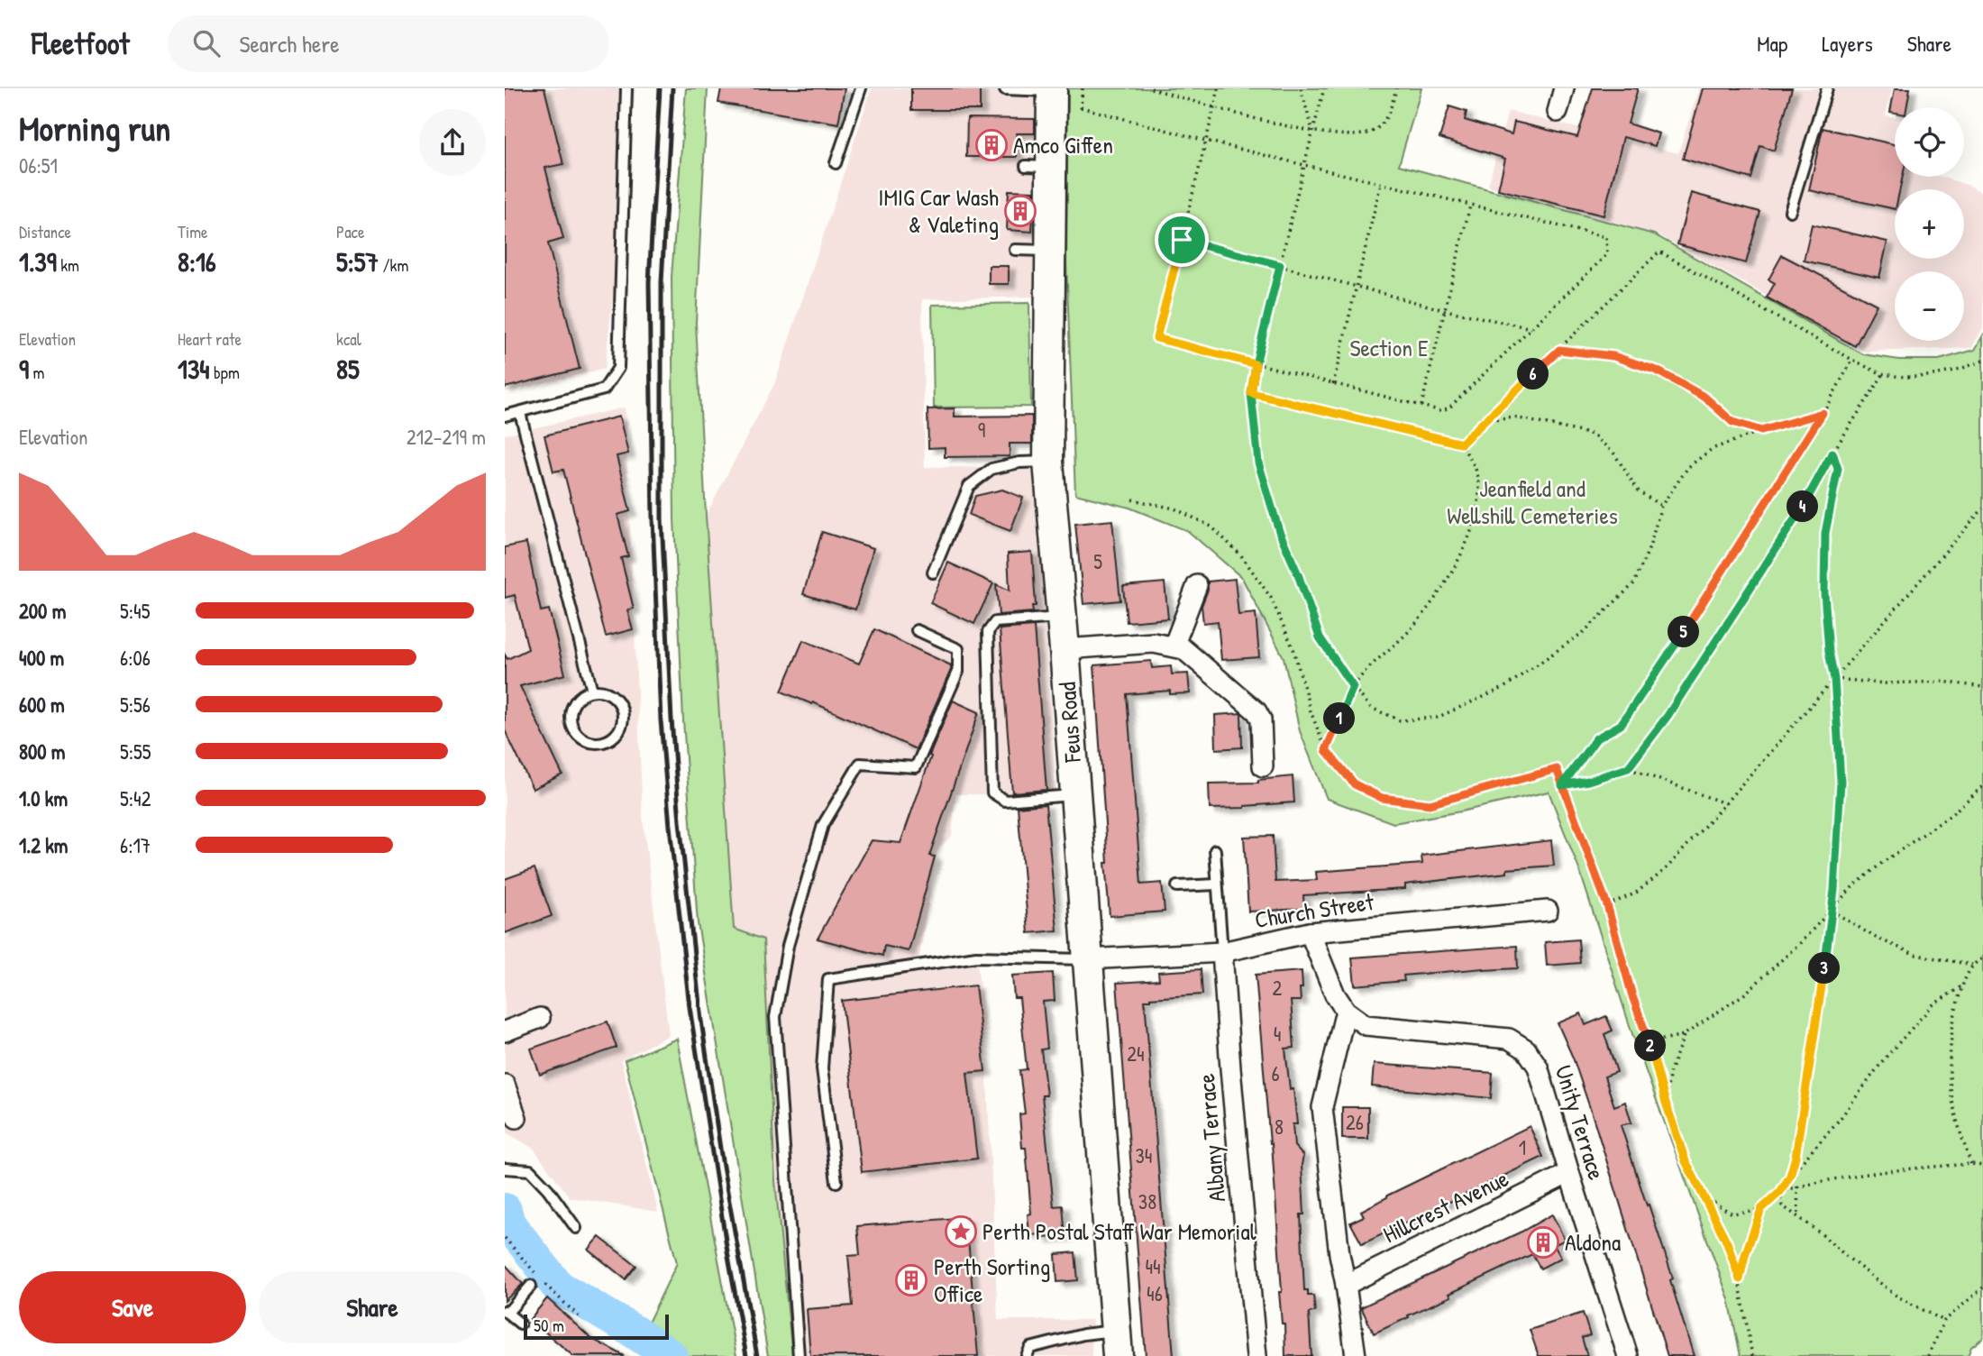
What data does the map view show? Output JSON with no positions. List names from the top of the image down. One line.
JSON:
{"streets":{"street":["Feus Road","Church Street","Unity Terrace","Albany Terrace","Hillcrest Avenue"]},"crossings":[["Feus Road","Church Street"],["Church Street","Albany Terrace"],["Unity Terrace","Hillcrest Avenue"]],"parks":["Section E","Jeanfield and Wellshill Cemeteries"],"places":{"building":["Amco Giffen","IMIG Car Wash & Valeting","Aldona","Perth Sorting Office"],"place":["Perth Postal Staff War Memorial"]},"house_numbers":["9","5","2","4","24","6","26","8","1","34","38","44","46"],"scale_bar":"50 m","page":{"header":"Fleetfoot","search":"Search here","nav":["Map","Layers","Share"],"heading":["Morning run","06:51"],"map_buttons":["+","−"],"stats":[["Distance","1.39 km"],["Time","8:16"],["Pace","5:57 /km"],["Elevation","9 m"],["Heart rate","134 bpm"],["kcal","85"]],"pins":["6","4","5","1","3","2"],"chart":["Elevation","212–219 m"],"list":[{"name":"200 m","note":"5:45"},{"name":"400 m","note":"6:06"},{"name":"600 m","note":"5:56"},{"name":"800 m","note":"5:55"},{"name":"1.0 km","note":"5:42"},{"name":"1.2 km","note":"6:17"}],"buttons":["Save","Share"],"scale":"50 m"}}
